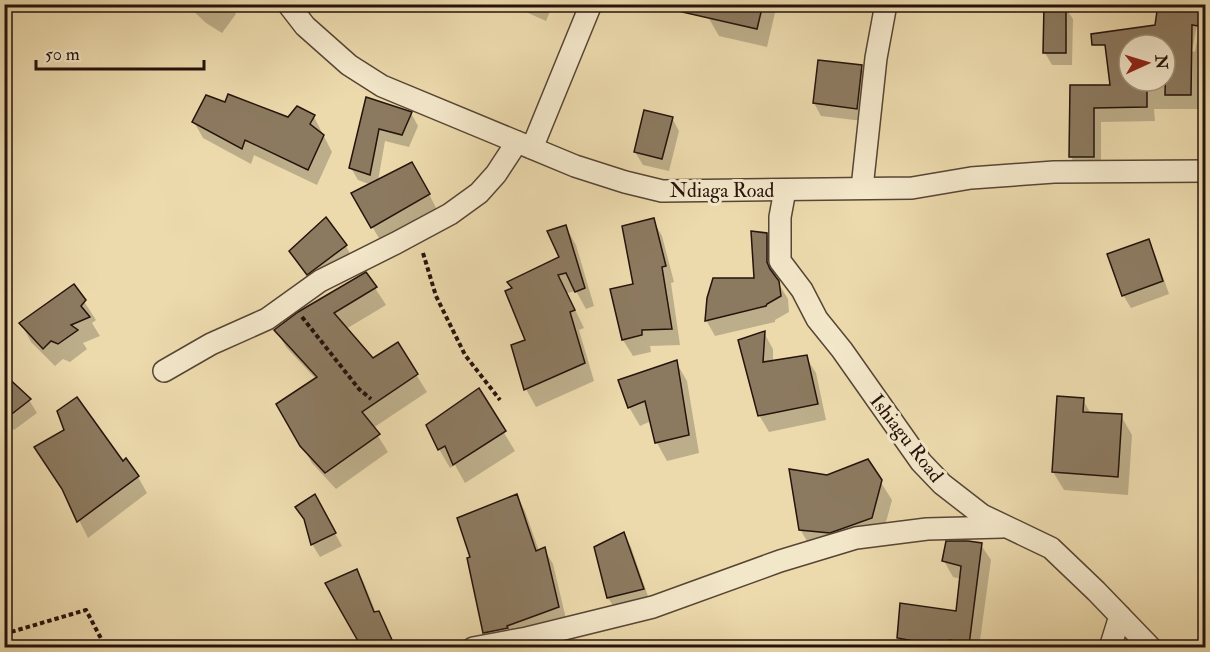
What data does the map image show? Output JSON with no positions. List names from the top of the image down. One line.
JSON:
{"streets":{"street":["Ndiaga Road","Ishiagu Road"]},"crossings":[["Ndiaga Road","Ishiagu Road"]],"scale_bar":"50 m","north":"right"}
